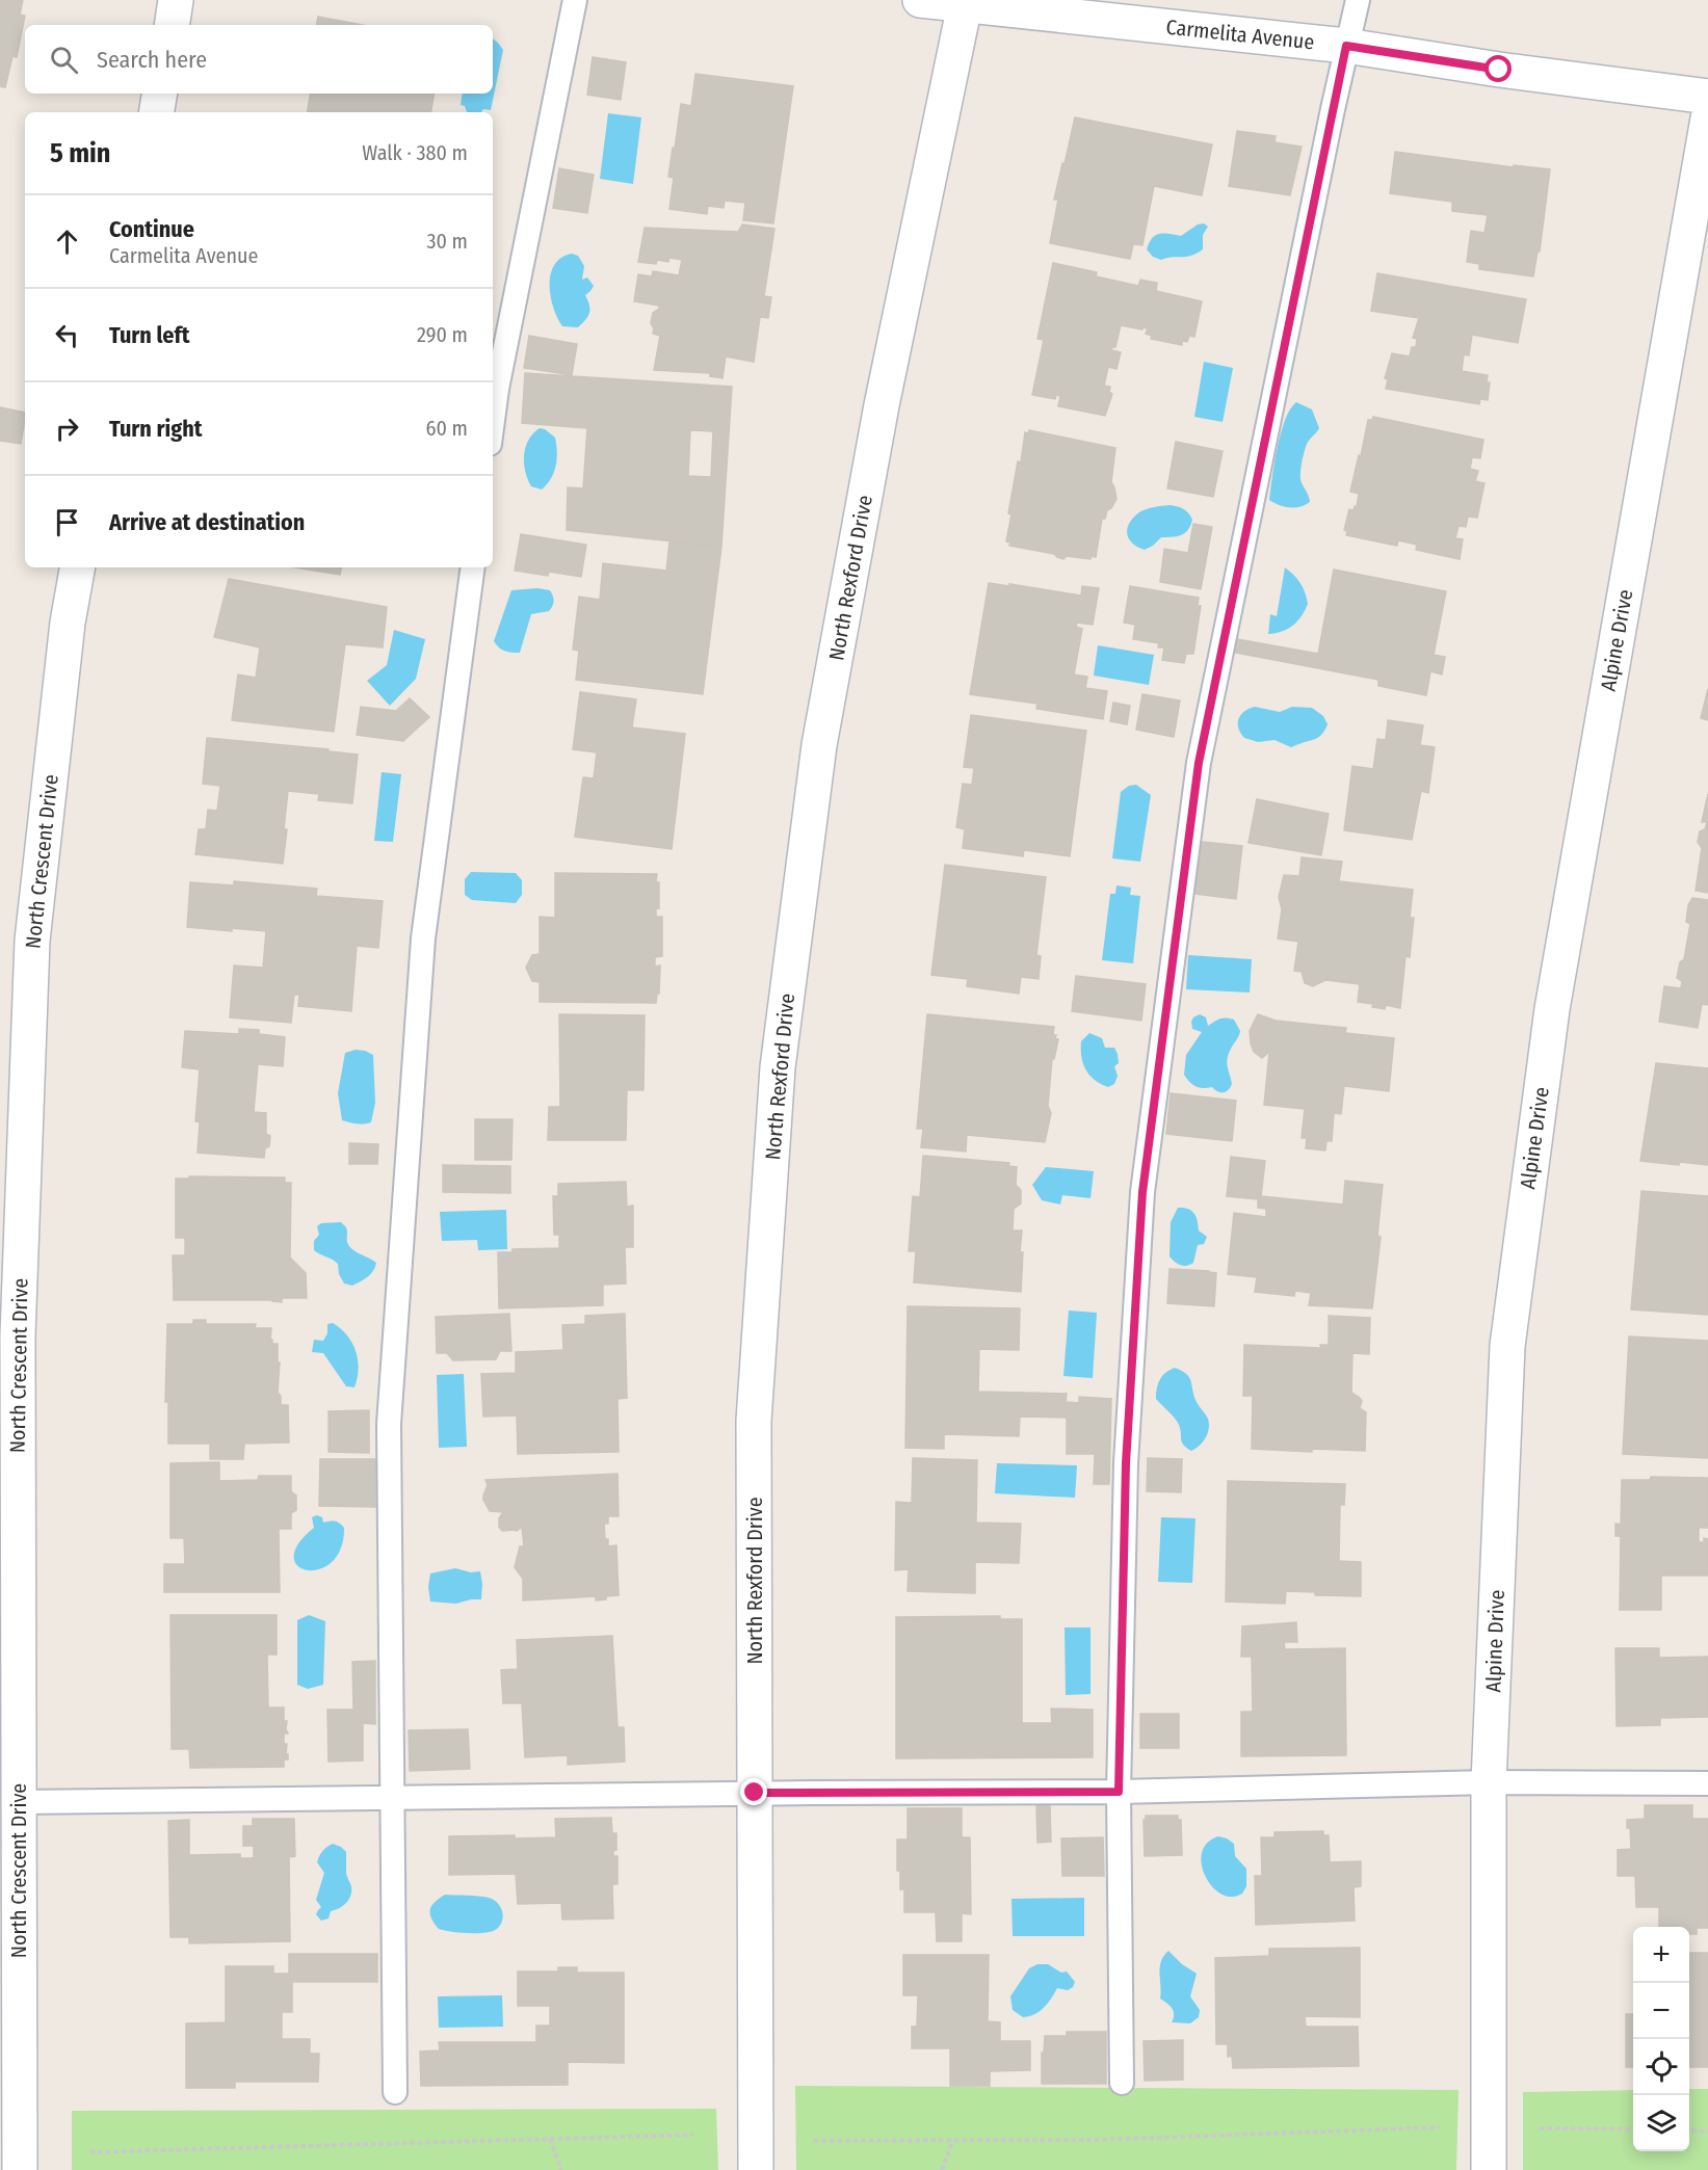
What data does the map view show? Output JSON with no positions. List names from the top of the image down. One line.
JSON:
{"streets":{"street":["Carmelita Avenue","North Rexford Drive","Alpine Drive","North Crescent Drive"]},"crossings":[["Carmelita Avenue","North Rexford Drive"]],"page":{"search":"Search here","heading":["5 min","Walk · 380 m"],"list":[["Continue","Carmelita Avenue","30 m"],["Turn left","290 m"],["Turn right","60 m"],"Arrive at destination"],"map_buttons":["+","−"]}}
